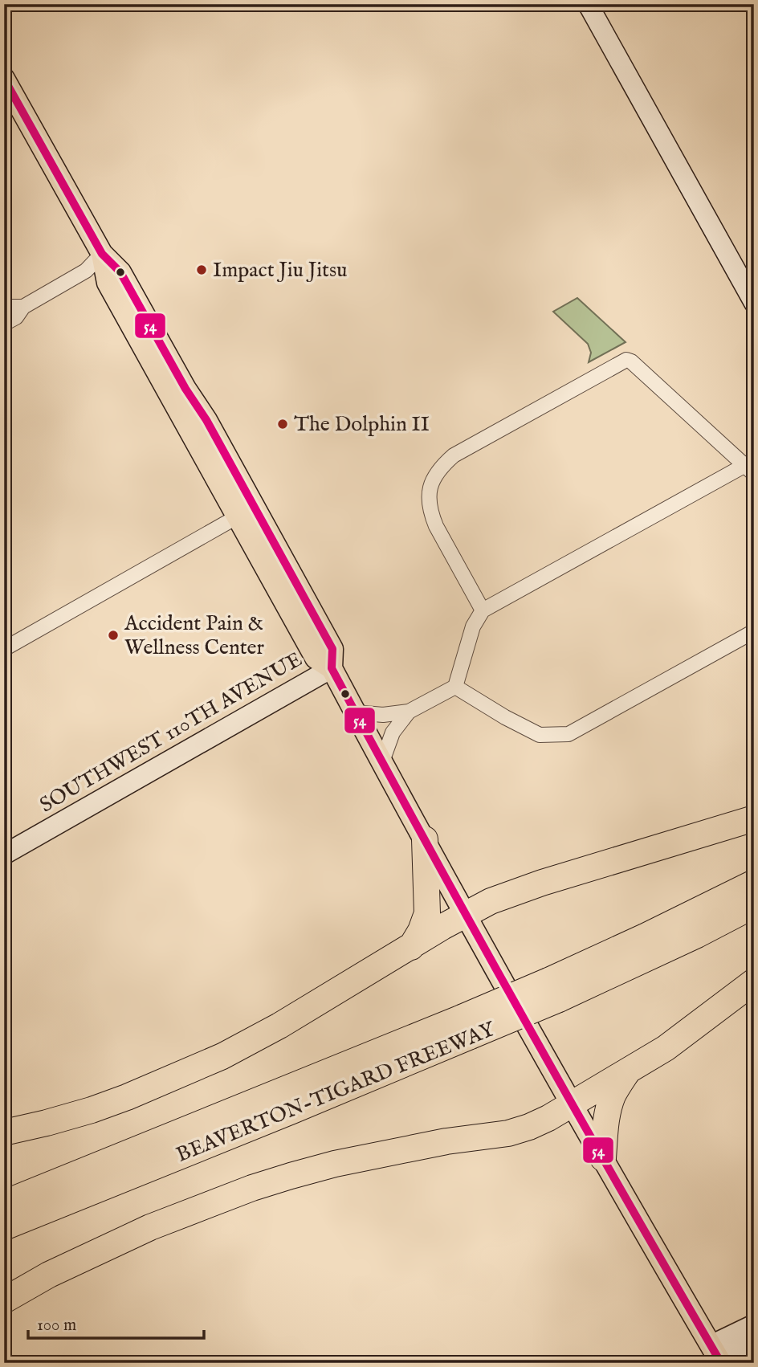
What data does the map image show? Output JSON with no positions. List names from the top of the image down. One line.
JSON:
{"streets":{"highway":["BEAVERTON-TIGARD FREEWAY"],"street":["SOUTHWEST 110TH AVENUE"]},"places":["Impact Jiu Jitsu","The Dolphin II","Accident Pain & Wellness Center"],"lines":["transit line 54"],"scale_bar":"100 m"}
